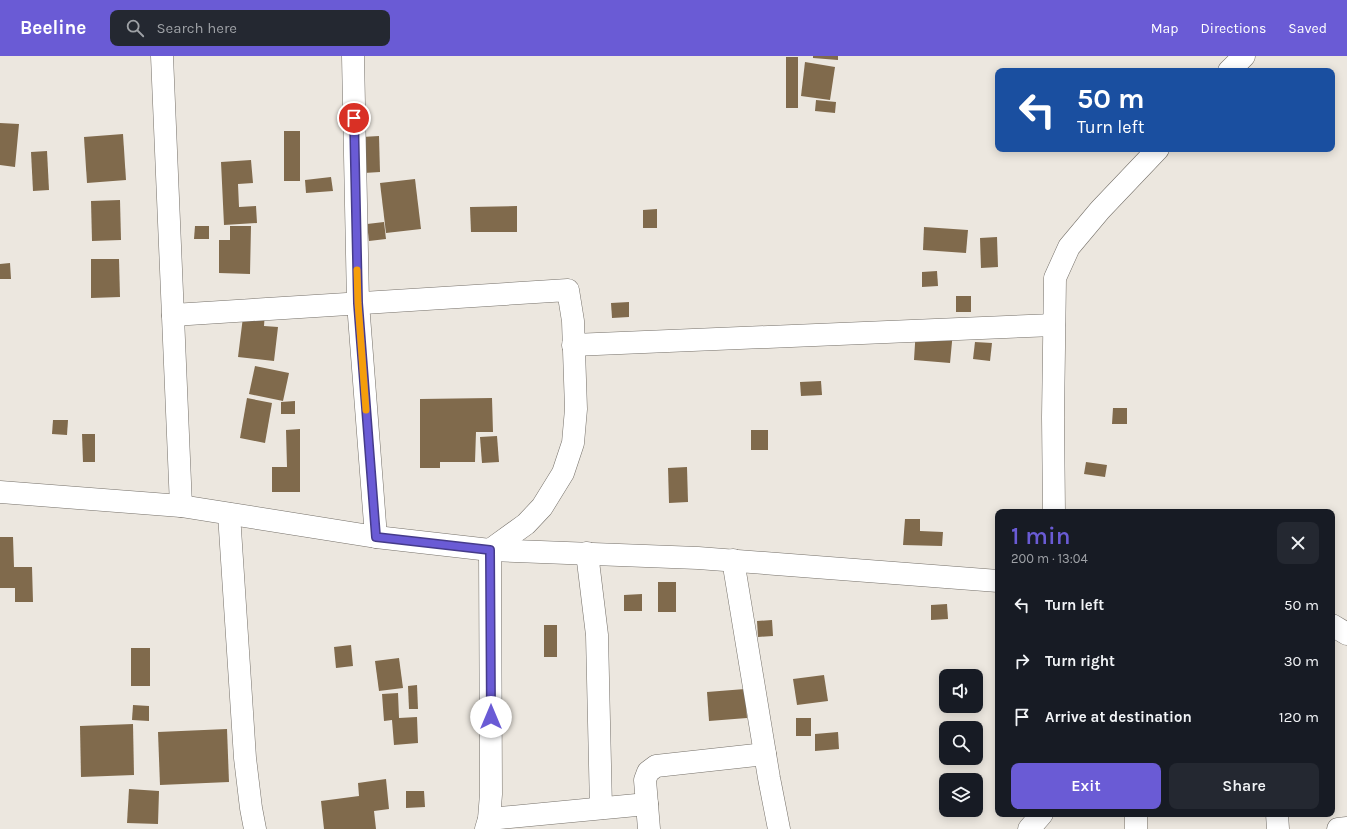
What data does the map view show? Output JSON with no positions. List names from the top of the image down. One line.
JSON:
{"page":{"header":"Beeline","search":"Search here","nav":["Map","Directions","Saved"],"turn":["50 m","Turn left"],"heading":["1 min","200 m · 13:04"],"list":[{"name":"Turn left","value":"50 m"},{"name":"Turn right","value":"30 m"},{"name":"Arrive at destination","value":"120 m"}],"buttons":["Exit","Share"]}}
